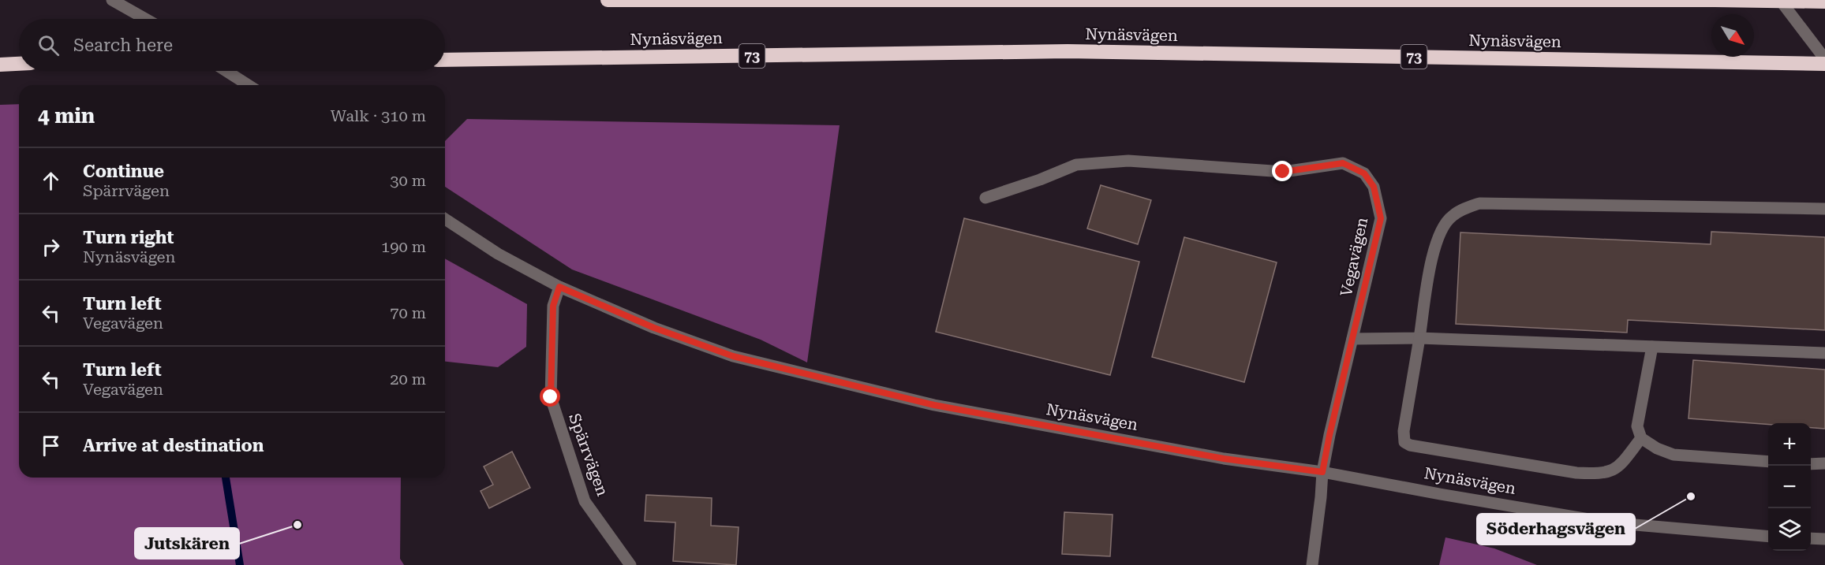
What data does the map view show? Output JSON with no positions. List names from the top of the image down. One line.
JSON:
{"streets":{"highway":["Nynäsvägen","73"],"street":["Vegavägen","Spärrvägen"]},"crossings":[["Nynäsvägen","Vegavägen"],["Nynäsvägen","Spärrvägen"]],"places":["Söderhagsvägen","Jutskären"],"north":"bottom right","page":{"search":"Search here","heading":["4 min","Walk · 310 m"],"list":[["Continue","Spärrvägen","30 m"],["Turn right","Nynäsvägen","190 m"],["Turn left","Vegavägen","70 m"],["Turn left","Vegavägen","20 m"],"Arrive at destination"],"map_buttons":["+","−"]}}
